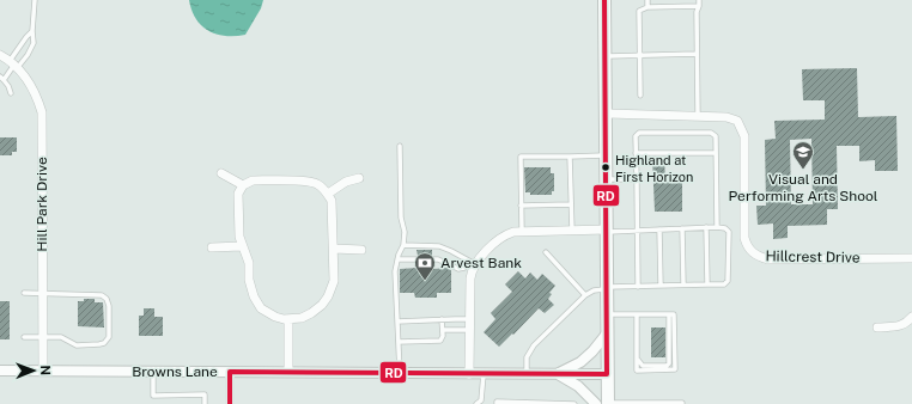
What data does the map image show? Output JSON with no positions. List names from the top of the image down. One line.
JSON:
{"streets":{"street":["Hill Park Drive","Hillcrest Drive","Browns Lane"]},"crossings":[["Hill Park Drive","Browns Lane"]],"places":{"other":["Highland at First Horizon"],"school or university":["Visual and Performing Arts Shool"],"bank":["Arvest Bank"]},"lines":["transit line RD"],"north":"right"}
